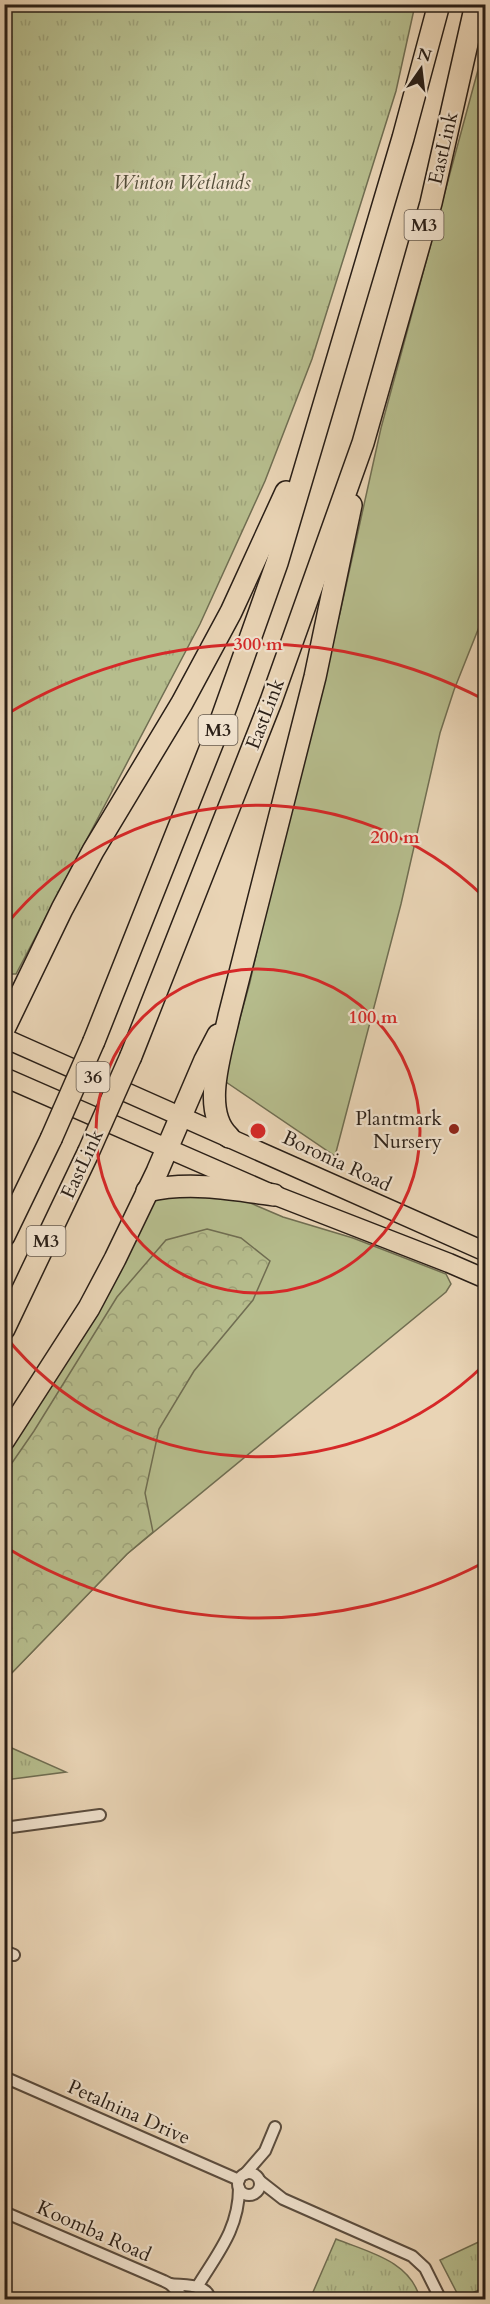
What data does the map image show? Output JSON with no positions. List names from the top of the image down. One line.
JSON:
{"streets":{"highway":["EastLink","M3"],"main road":["36","Boronia Road"],"street":["Petalnina Drive","Koomba Road"]},"parks":["Winton Wetlands"],"places":["Plantmark Nursery"],"north":"top","rings":["300 m","200 m","100 m"]}
